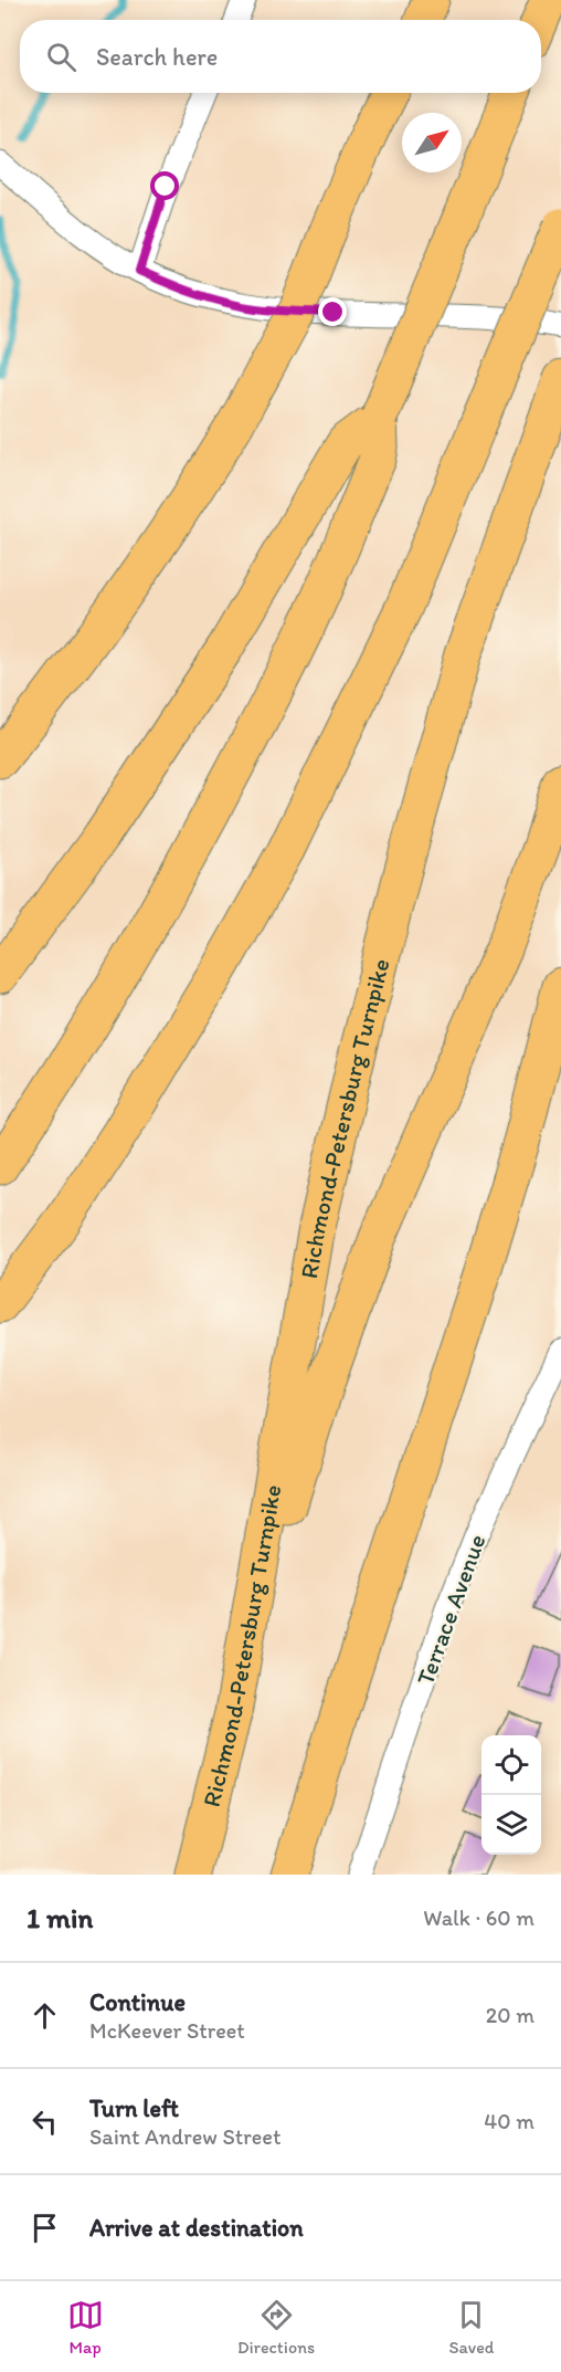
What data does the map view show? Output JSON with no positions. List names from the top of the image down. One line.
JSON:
{"streets":{"highway":["Richmond-Petersburg Turnpike"],"street":["Terrace Avenue"]},"north":"top right","page":{"search":"Search here","heading":["1 min","Walk · 60 m"],"list":[["Continue","McKeever Street","20 m"],["Turn left","Saint Andrew Street","40 m"],"Arrive at destination"],"nav":["Map","Directions","Saved"]}}
